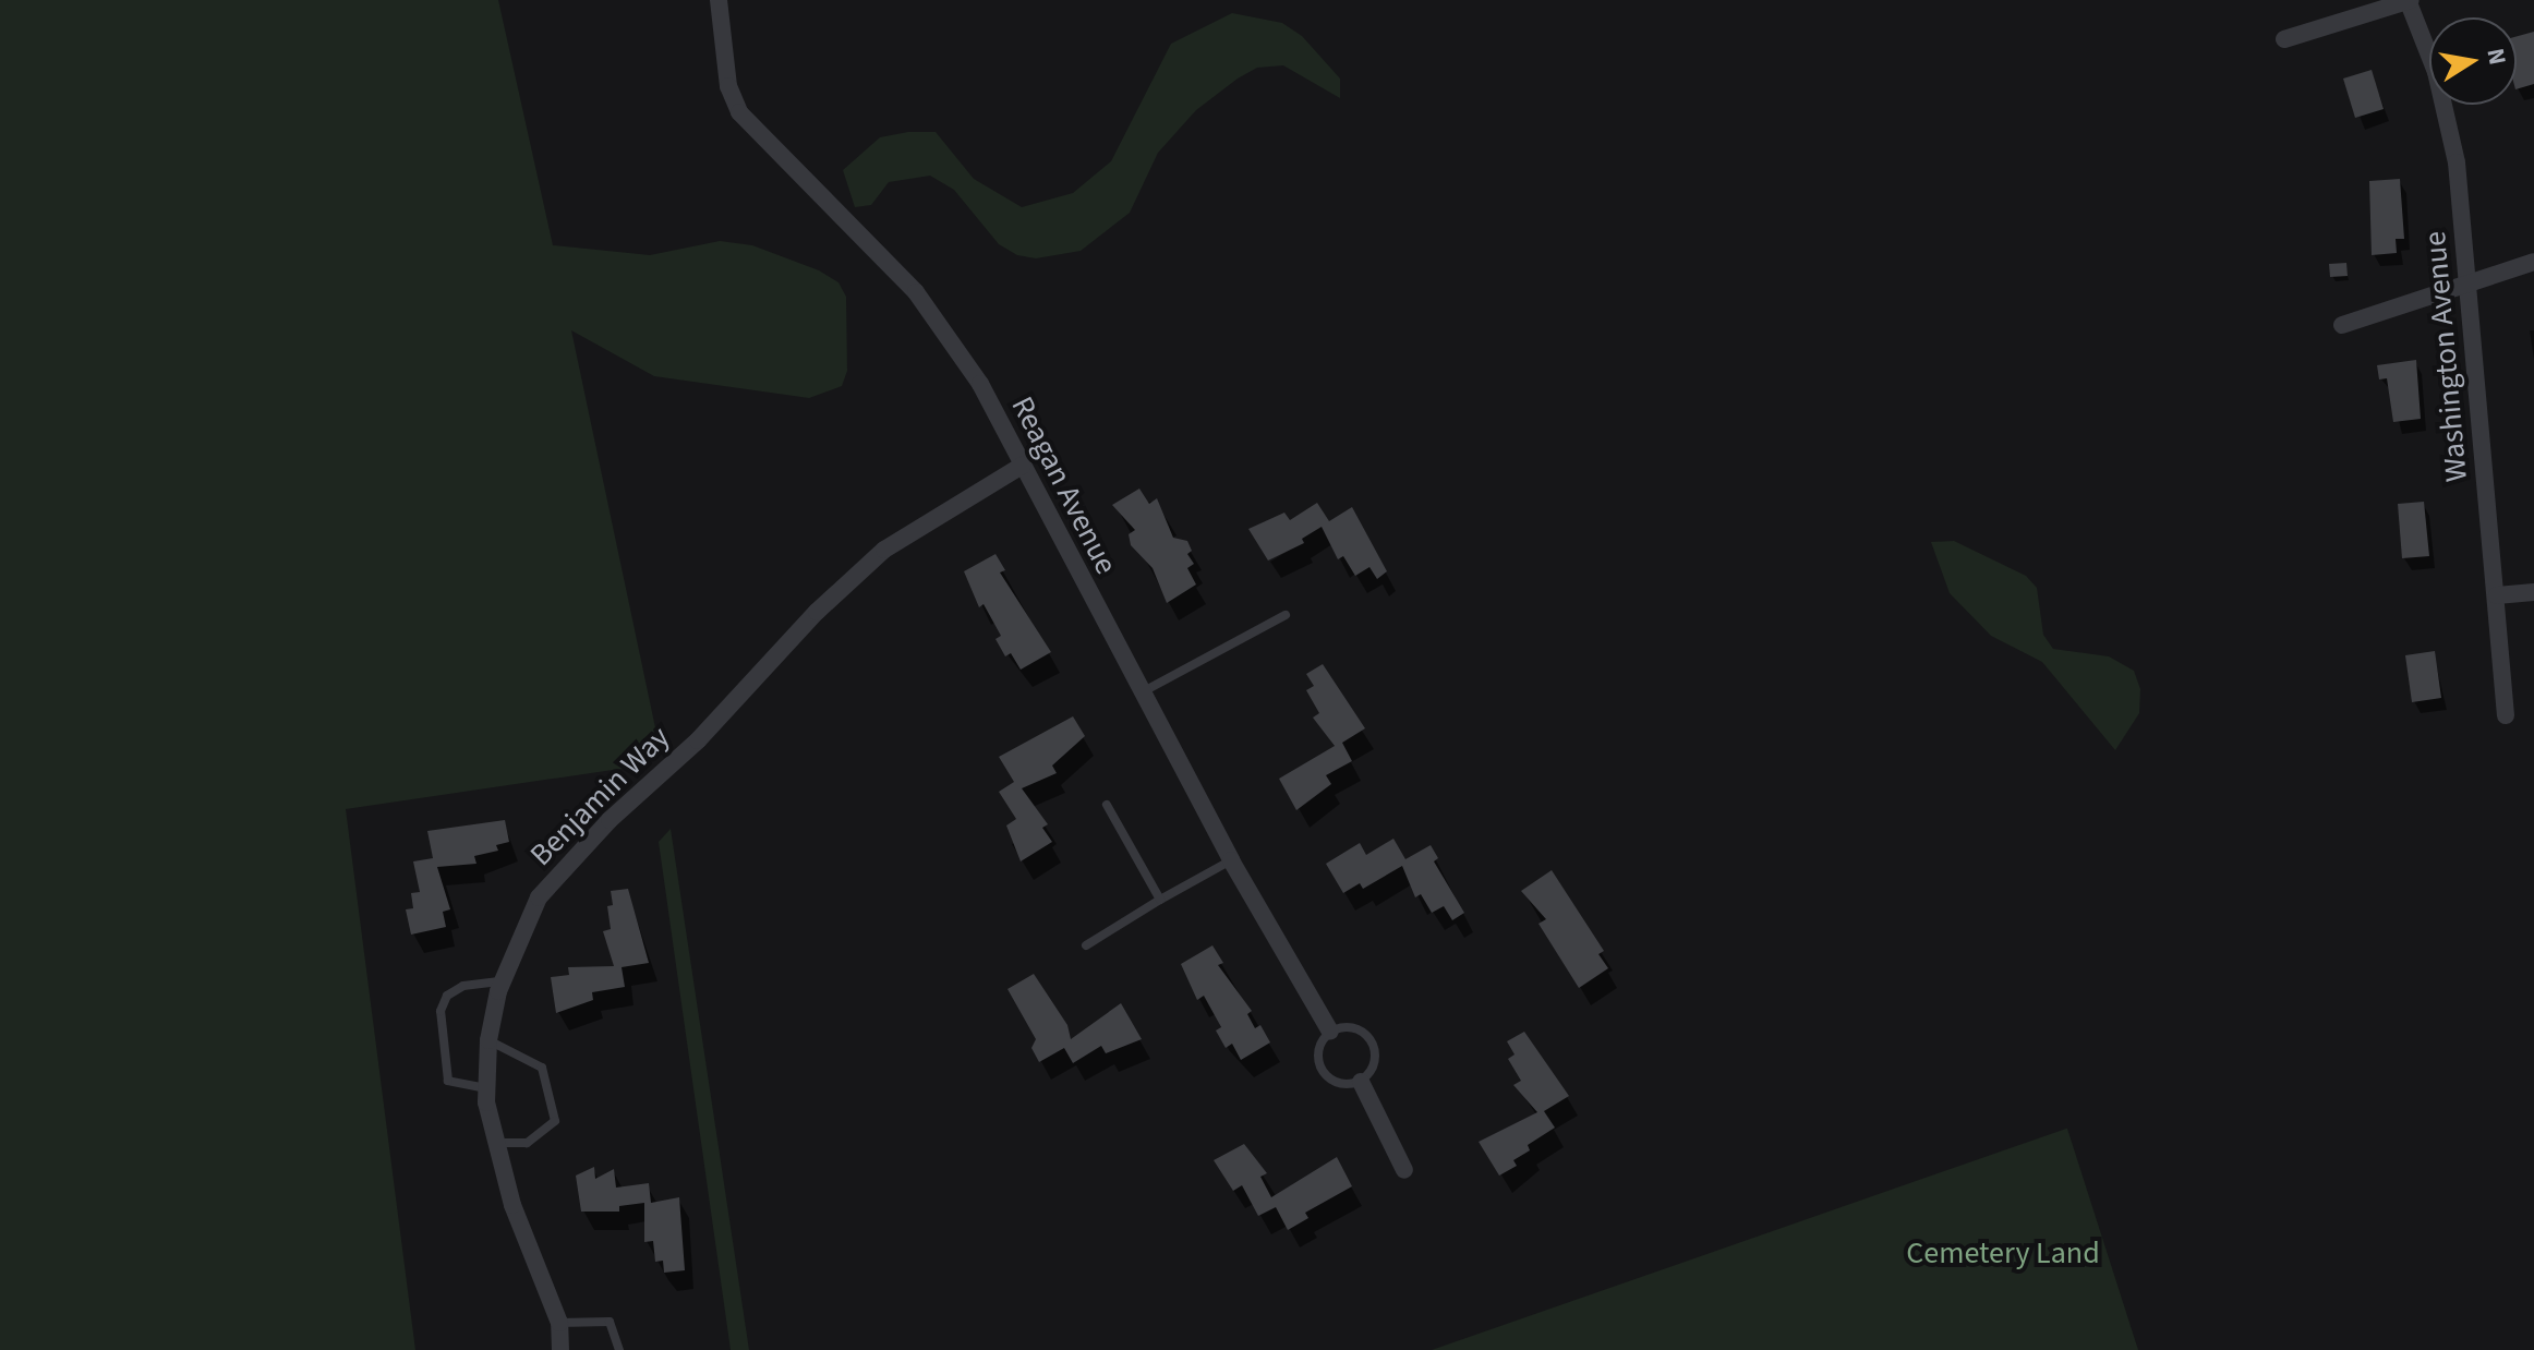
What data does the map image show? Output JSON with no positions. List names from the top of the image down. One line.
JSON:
{"streets":{"street":["Washington Avenue","Reagan Avenue","Benjamin Way"]},"crossings":[["Reagan Avenue","Benjamin Way"]],"parks":["Cemetery Land"],"north":"right"}
